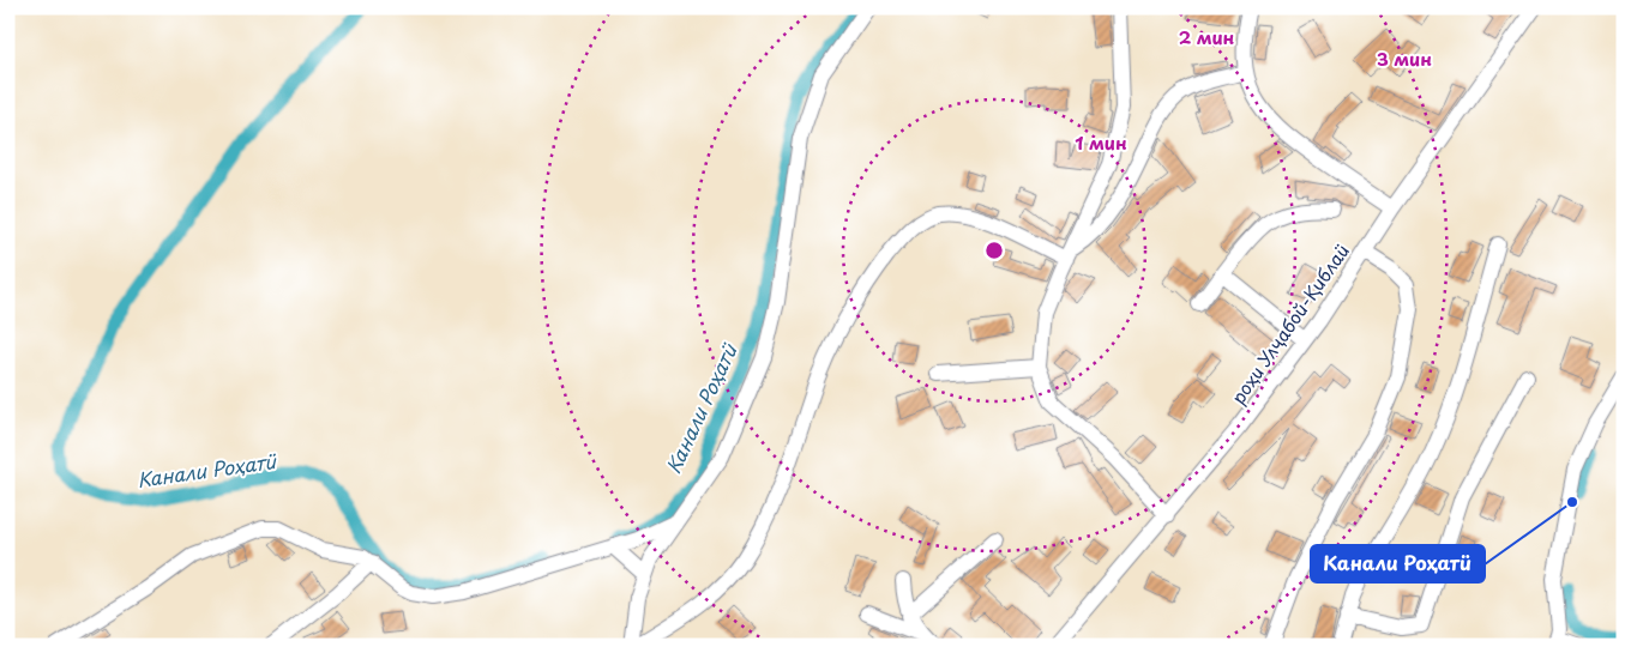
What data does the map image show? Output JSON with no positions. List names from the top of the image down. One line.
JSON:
{"streets":{"street":["роҳи Улҷабой-Қиблаӣ"]},"water":["Канали Роҳатӣ"],"places":["Канали Роҳатӣ"],"rings":["2 мин","3 мин","1 мин"]}
